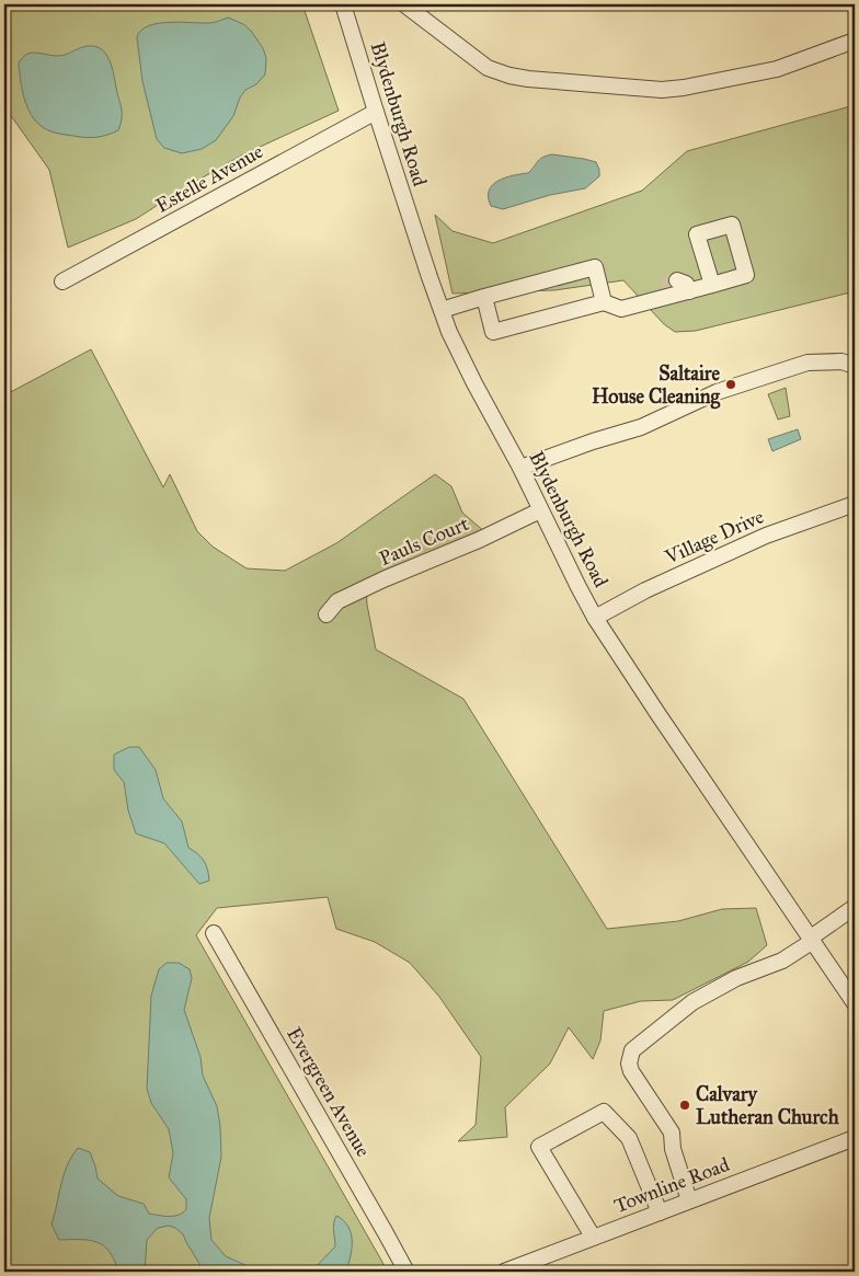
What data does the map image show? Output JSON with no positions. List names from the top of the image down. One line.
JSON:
{"streets":{"street":["Blydenburgh Road","Estelle Avenue","Village Drive","Pauls Court","Evergreen Avenue","Townline Road"]},"crossings":[["Blydenburgh Road","Estelle Avenue"],["Blydenburgh Road","Village Drive"],["Blydenburgh Road","Pauls Court"]],"places":["Saltaire House Cleaning","Calvary Lutheran Church"]}
